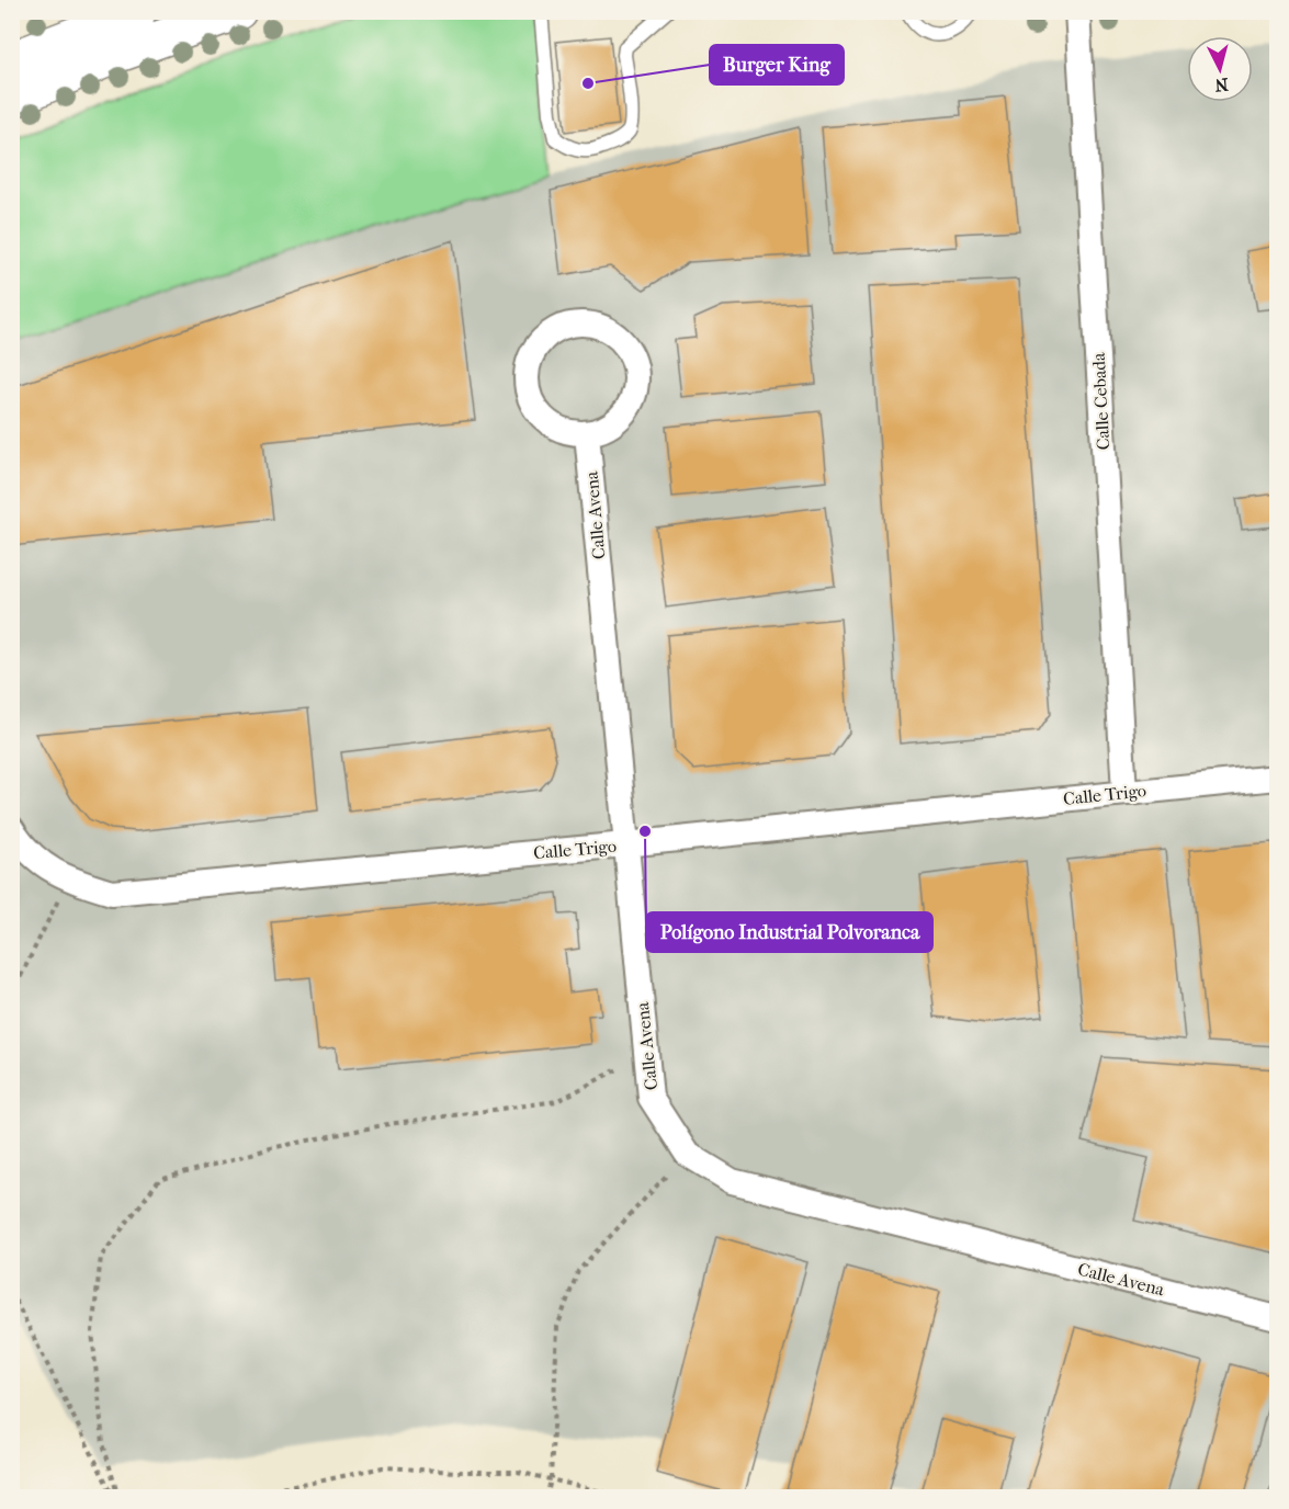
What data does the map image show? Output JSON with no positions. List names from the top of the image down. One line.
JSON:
{"streets":{"street":["Calle Cebada","Calle Avena","Calle Trigo"]},"crossings":[["Calle Cebada","Calle Trigo"],["Calle Avena","Calle Trigo"]],"places":["Burger King","Polígono Industrial Polvoranca"],"north":"bottom"}
